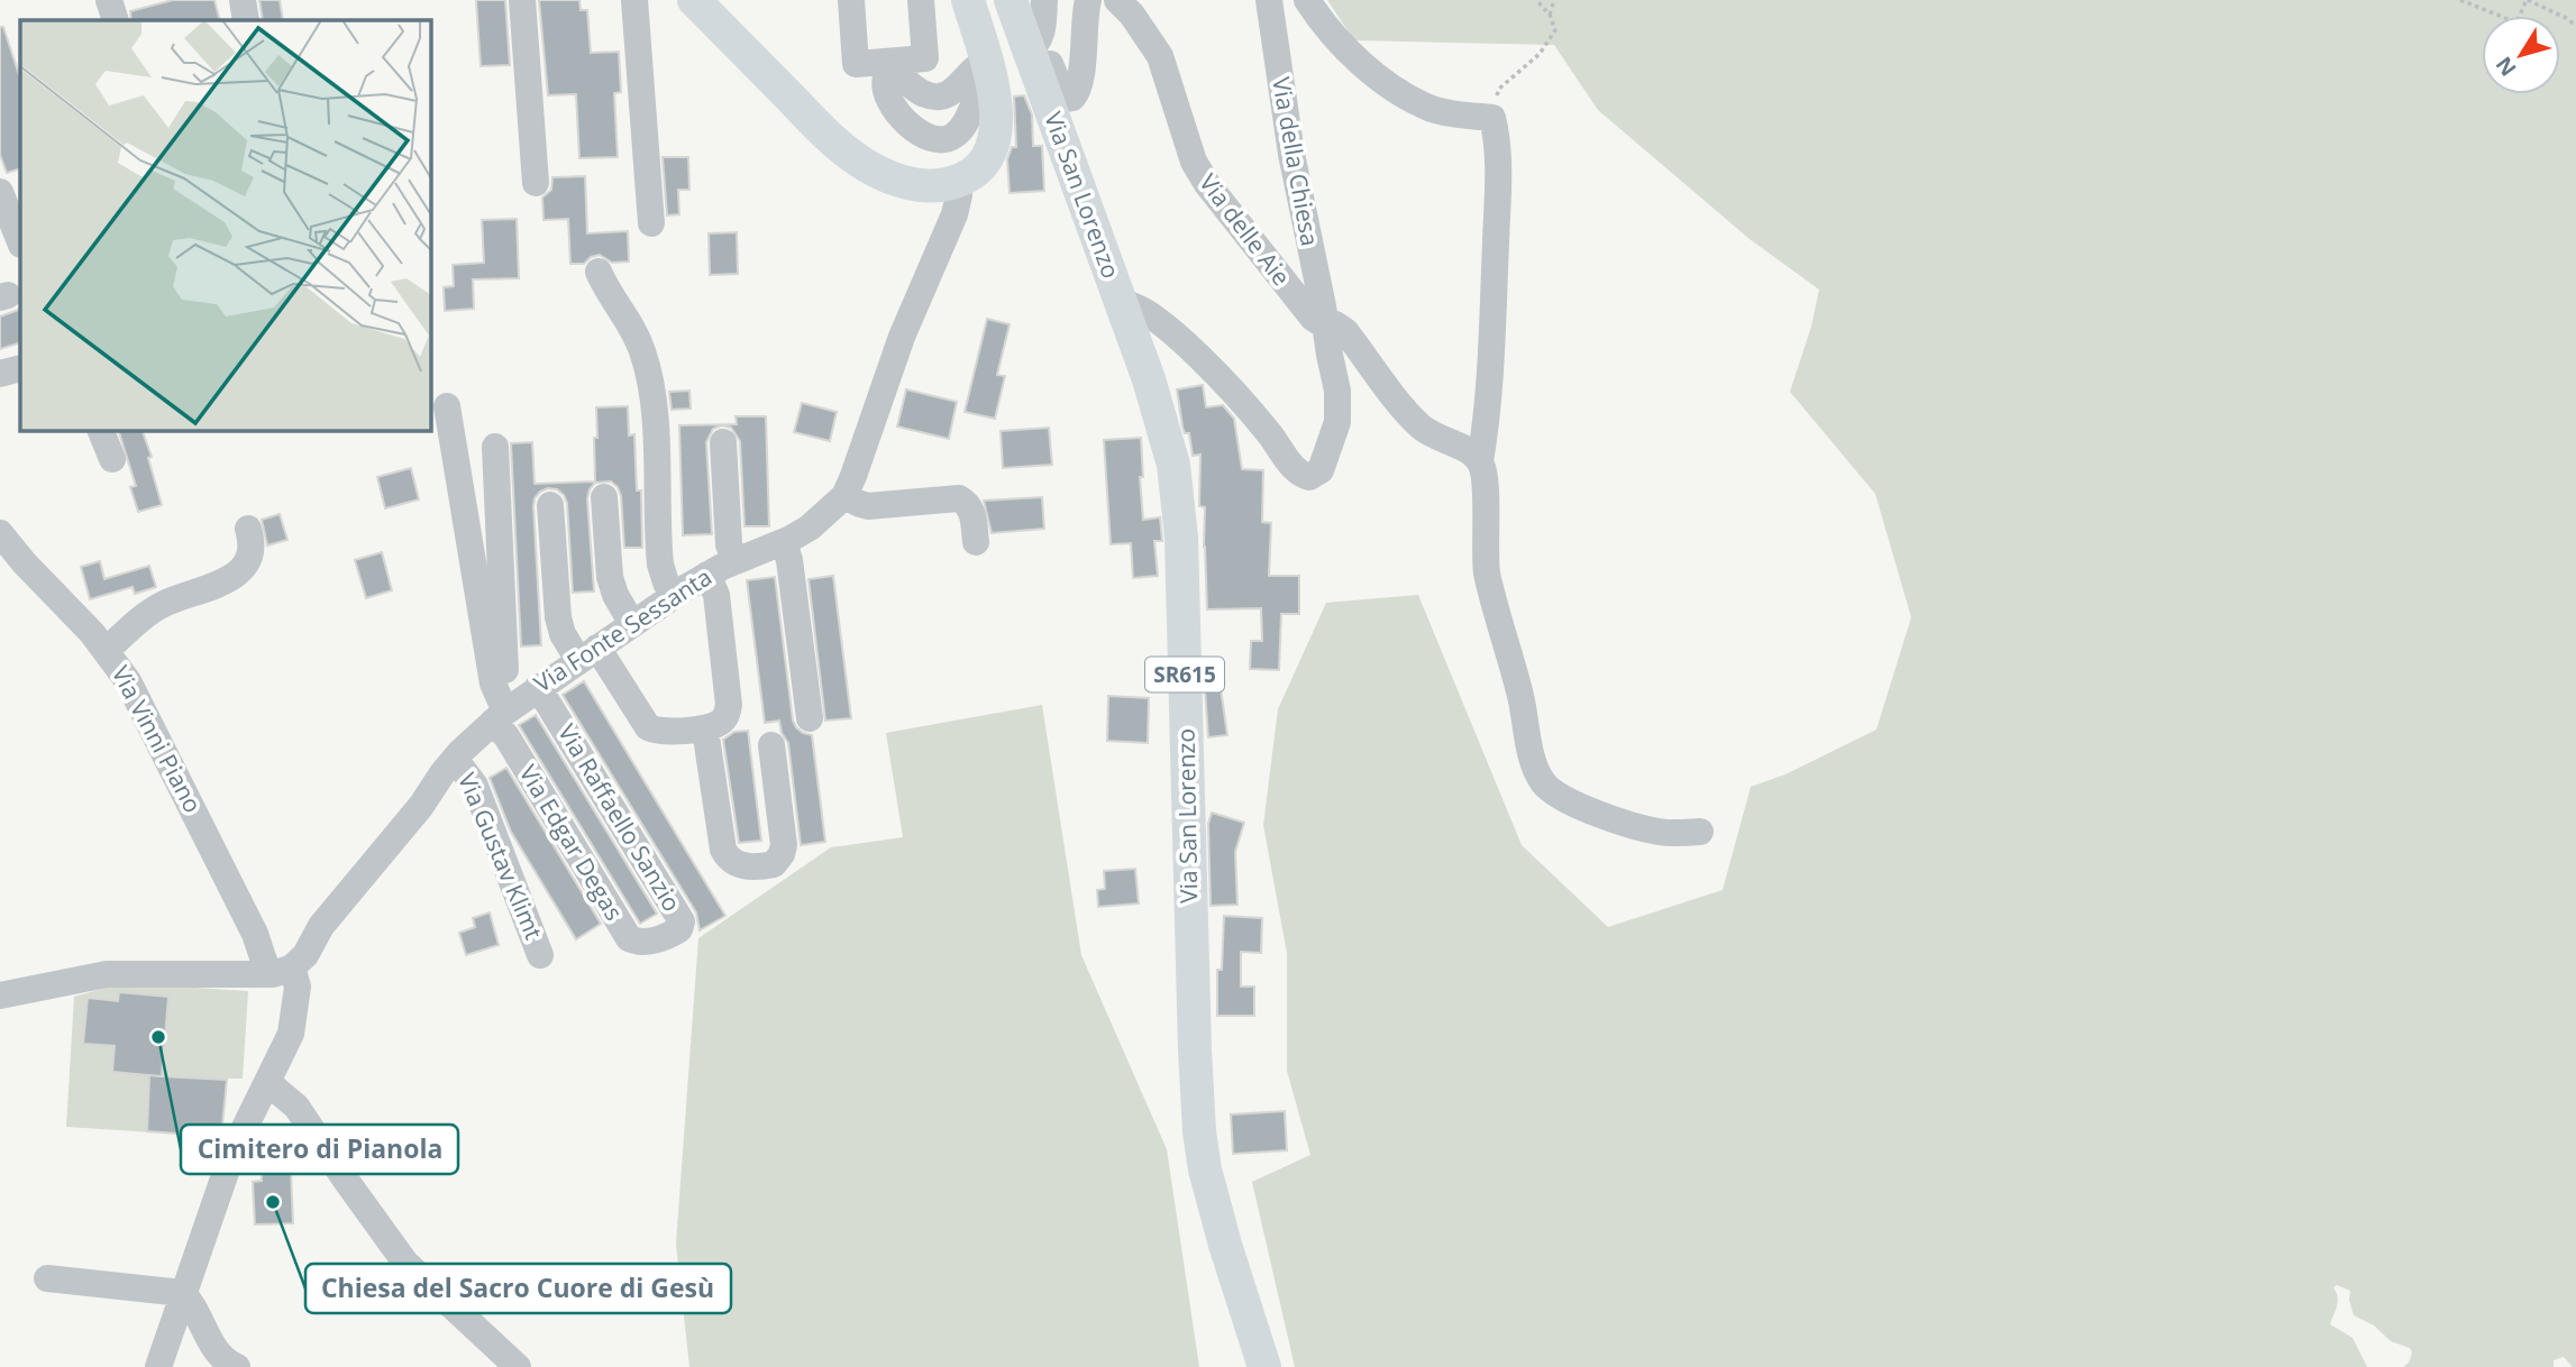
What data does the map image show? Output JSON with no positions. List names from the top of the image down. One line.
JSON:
{"streets":{"main road":["Via San Lorenzo","SR615"],"street":["Via della Chiesa","Via delle Aie","Via Fonte Sessanta","Via Vinni Piano","Via Raffaello Sanzio","Via Edgar Degas","Via Gustav Klimt"]},"crossings":[["Via della Chiesa","Via San Lorenzo"],["Via della Chiesa","Via delle Aie"],["Via Fonte Sessanta","Via Vinni Piano"],["Via Fonte Sessanta","Via Raffaello Sanzio"],["Via Fonte Sessanta","Via Edgar Degas"],["Via Fonte Sessanta","Via Gustav Klimt"],["Via Raffaello Sanzio","Via Edgar Degas"]],"places":["Cimitero di Pianola","Chiesa del Sacro Cuore di Gesù"],"north":"bottom left"}
